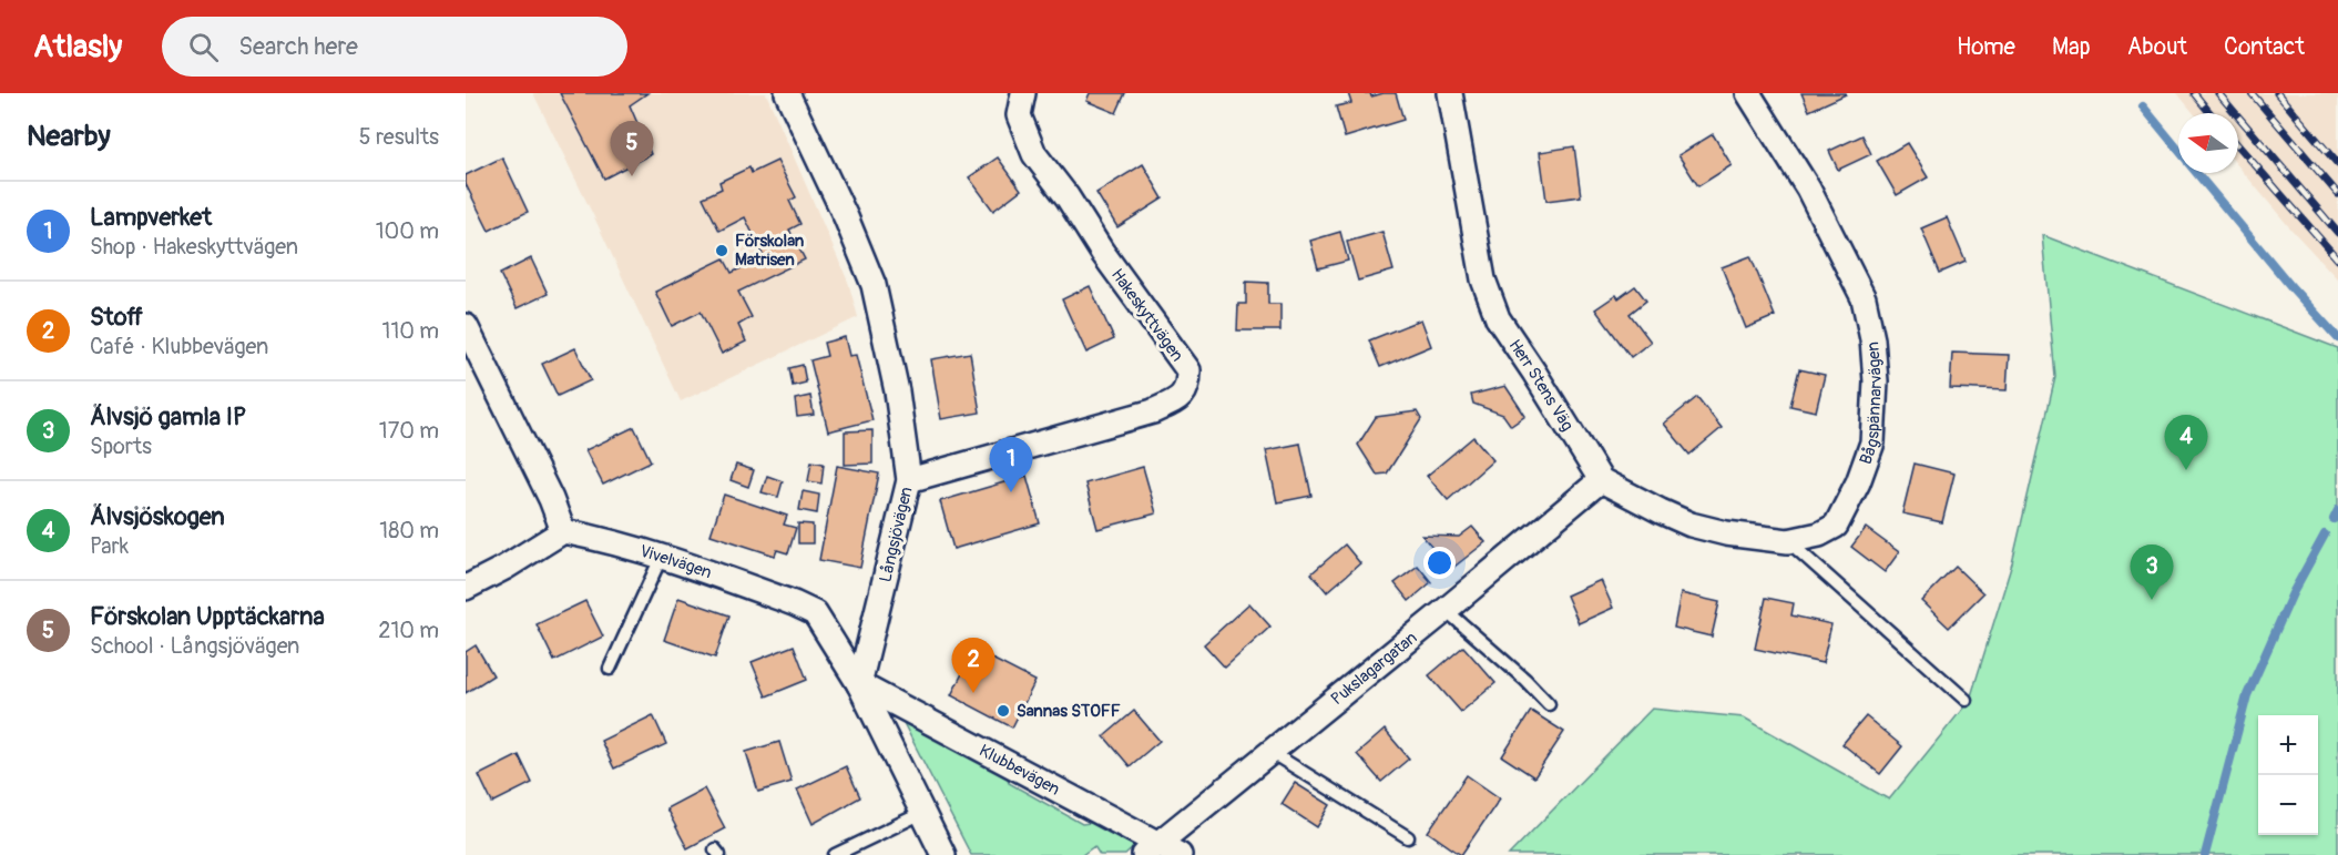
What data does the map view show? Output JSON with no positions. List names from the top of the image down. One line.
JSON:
{"streets":{"street":["Hakeskyttvägen","Herr Stens Väg","Bågspännarvägen","Långsjövägen","Vivelvägen","Pukslagargatan","Klubbevägen"]},"crossings":[["Hakeskyttvägen","Långsjövägen"],["Herr Stens Väg","Pukslagargatan"],["Långsjövägen","Vivelvägen"],["Långsjövägen","Klubbevägen"],["Vivelvägen","Klubbevägen"],["Pukslagargatan","Klubbevägen"]],"places":["Förskolan Matrisen","Sannas STOFF"],"north":"left","page":{"header":"Atlasly","search":"Search here","nav":["Home","Map","About","Contact"],"heading":["Nearby","5 results"],"pins":["5","4","1","3","2"],"list":[{"mark":"1","name":"Lampverket","note":"Shop · Hakeskyttvägen","value":"100 m"},{"mark":"2","name":"Stoff","note":"Café · Klubbevägen","value":"110 m"},{"mark":"3","name":"Älvsjö gamla IP","note":"Sports","value":"170 m"},{"mark":"4","name":"Älvsjöskogen","note":"Park","value":"180 m"},{"mark":"5","name":"Förskolan Upptäckarna","note":"School · Långsjövägen","value":"210 m"}],"map_buttons":["+","−"]}}
